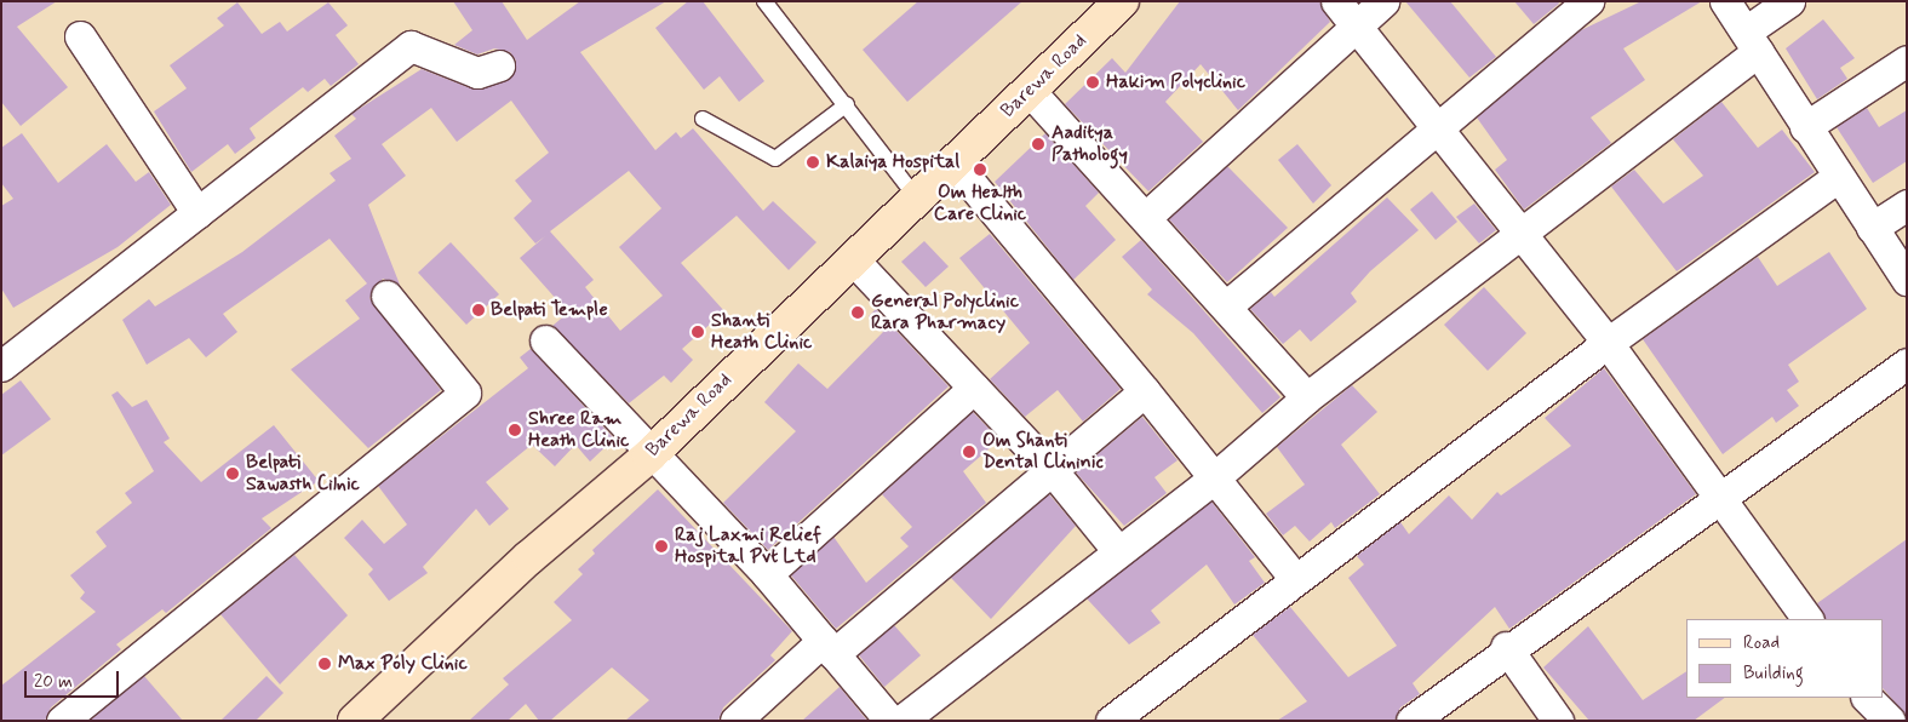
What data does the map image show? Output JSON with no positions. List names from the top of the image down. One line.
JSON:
{"streets":{"main road":["Barewa Road"]},"places":["Hakim Polyclinic","Aaditya Pathology","Kalaiya Hospital","Om Health Care Clinic","Belpati Temple","General Polyclinic Rara Pharmacy","Shanti Heath Clinic","Shree Ram Heath Clinic","Om Shanti Dental Clininic","Belpati Sawasth Cilnic","Raj Laxmi Relief Hospital Pvt Ltd","Max Poly Clinic"],"legend":["Road","Building"],"scale_bar":"20 m"}
